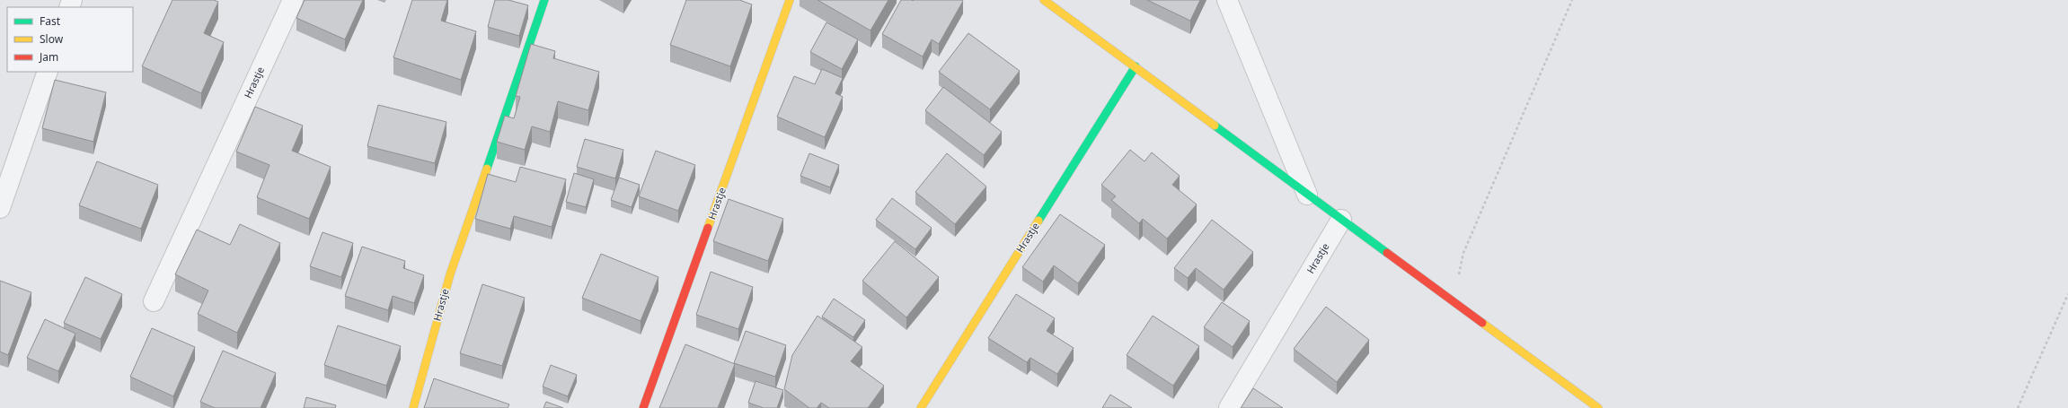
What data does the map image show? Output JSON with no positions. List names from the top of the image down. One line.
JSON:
{"streets":{"street":["Hrastje"]},"legend":["Fast","Slow","Jam"]}
